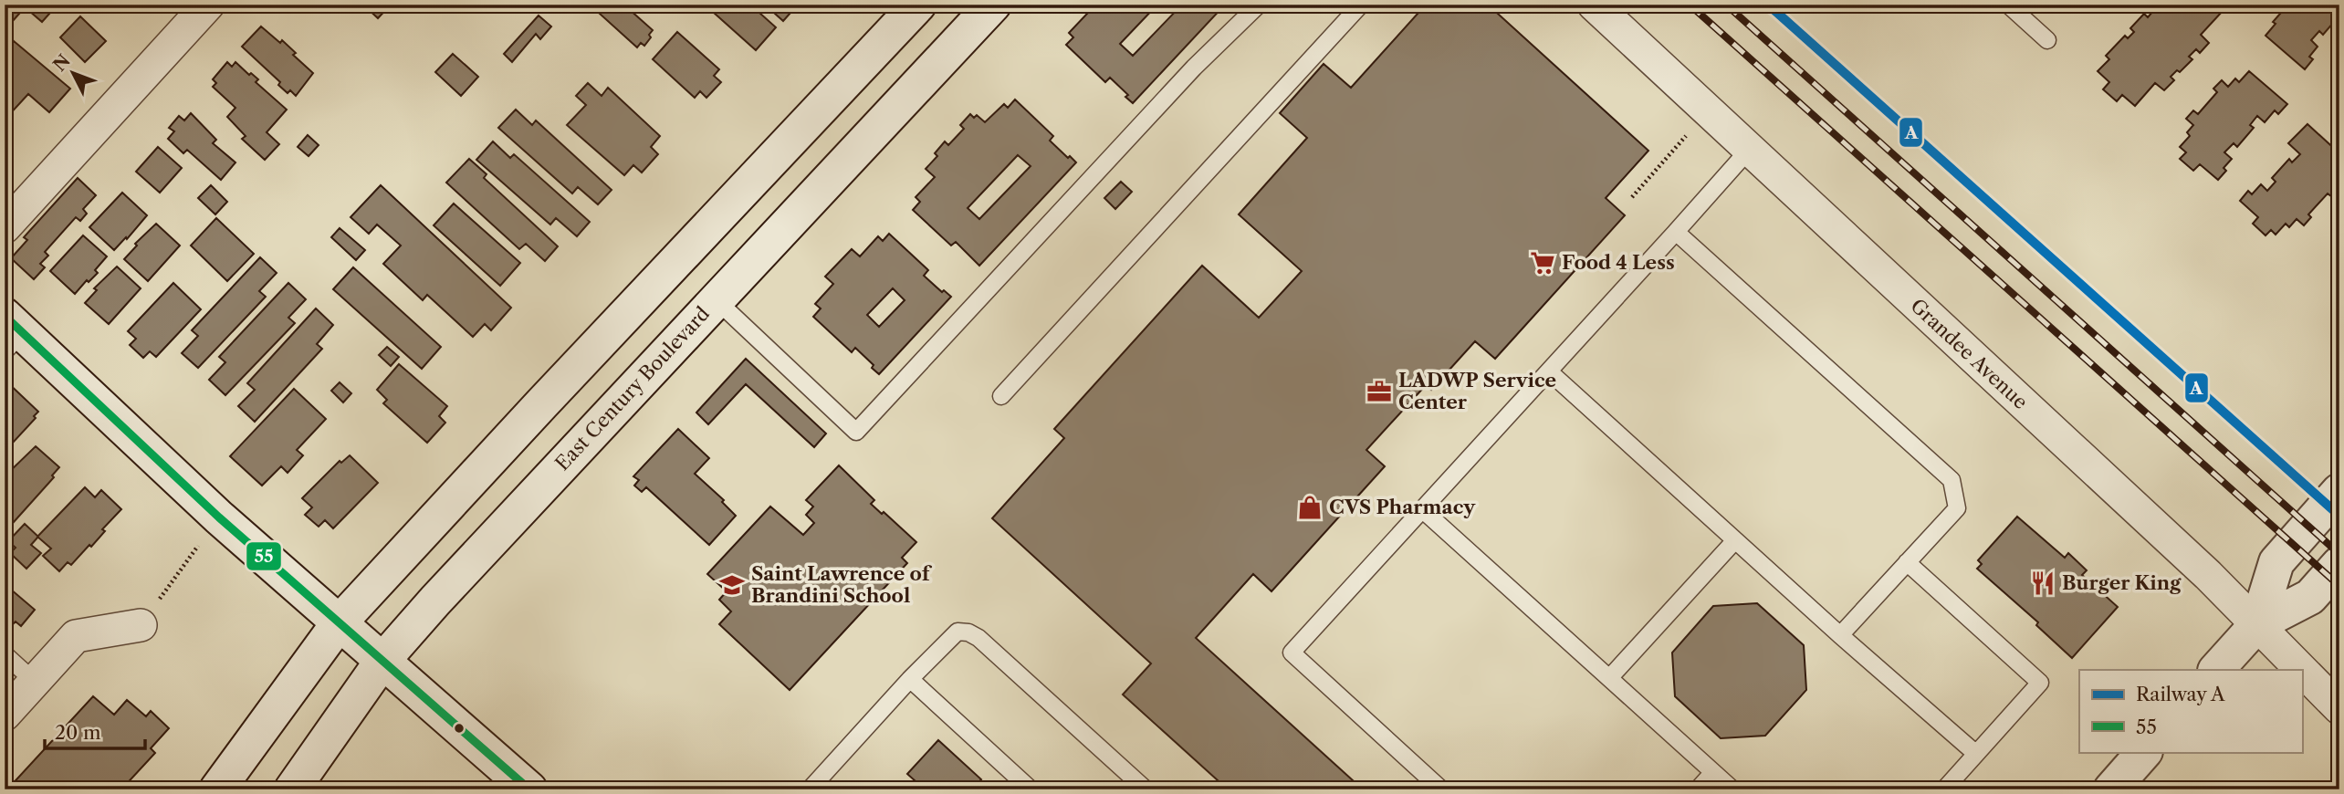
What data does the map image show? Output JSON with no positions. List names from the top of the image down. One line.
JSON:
{"streets":{"main road":["East Century Boulevard"],"street":["Grandee Avenue"]},"places":{"supermarket":["Food 4 Less"],"office":["LADWP Service Center"],"shop":["CVS Pharmacy"],"restaurant":["Burger King"],"school or university":["Saint Lawrence of Brandini School"]},"lines":["rail line A","transit line 55"],"legend":["Railway A","55"],"scale_bar":"20 m","north":"top left"}
